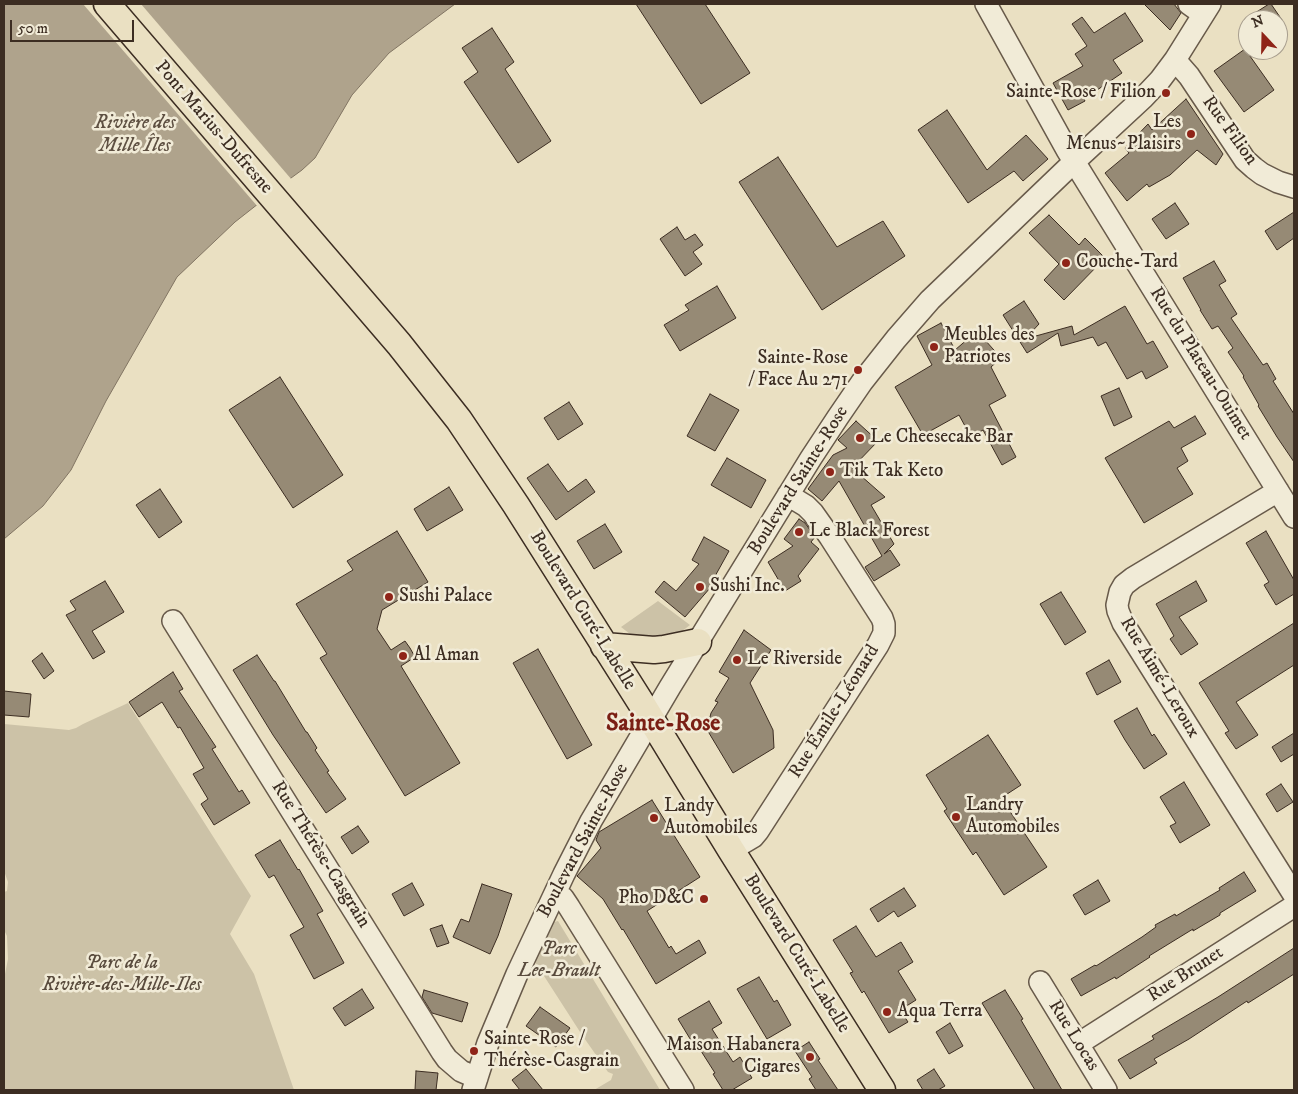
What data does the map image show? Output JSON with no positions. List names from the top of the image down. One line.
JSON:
{"streets":{"main road":["Pont Marius-Dufresne","Boulevard Curé-Labelle"],"street":["Rue Filion","Rue du Plateau-Ouimet","Boulevard Sainte-Rose","Rue Aimé-Leroux","Rue Émile-Léonard","Rue Thérèse-Casgrain","Rue Brunet","Rue Locas"]},"crossings":[["Pont Marius-Dufresne","Boulevard Curé-Labelle"],["Rue Filion","Boulevard Sainte-Rose"],["Rue du Plateau-Ouimet","Boulevard Sainte-Rose"],["Rue du Plateau-Ouimet","Rue Aimé-Leroux"],["Boulevard Sainte-Rose","Boulevard Curé-Labelle"],["Boulevard Sainte-Rose","Rue Émile-Léonard"],["Boulevard Sainte-Rose","Rue Thérèse-Casgrain"],["Boulevard Curé-Labelle","Rue Émile-Léonard"],["Rue Brunet","Rue Locas"]],"districts":["Sainte-Rose"],"water":["Rivière des Mille Îles"],"parks":["Parc Lee-Brault","Parc de la Rivière-des-Mille-Iles"],"places":["Sainte-Rose / Filion","Les Menus~Plaisirs","Couche-Tard","Meubles des Patriotes","Sainte-Rose / Face Au 271","Le Cheesecake Bar","Tik Tak Keto","Le Black Forest","Sushi Inc.","Sushi Palace","Al Aman","Le Riverside","Landry Automobiles","Landy Automobiles","Pho D&C","Aqua Terra","Sainte-Rose / Thérèse-Casgrain","Maison Habanera Cigares"],"scale_bar":"50 m","north":"top"}
